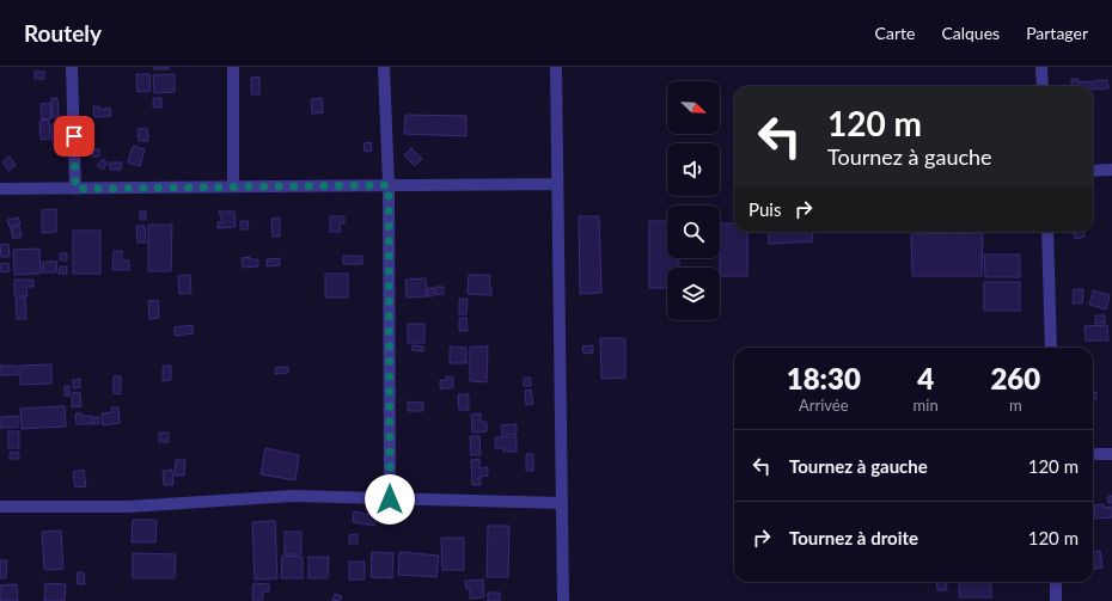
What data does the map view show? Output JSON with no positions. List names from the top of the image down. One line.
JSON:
{"north":"bottom right","page":{"header":"Routely","nav":["Carte","Calques","Partager"],"turn":["120 m","Tournez à gauche"],"then":"Puis","eta":["18:30","Arrivée","4","min","260","m"],"list":[{"name":"Tournez à gauche","value":"120 m"},{"name":"Tournez à droite","value":"120 m"}]}}
